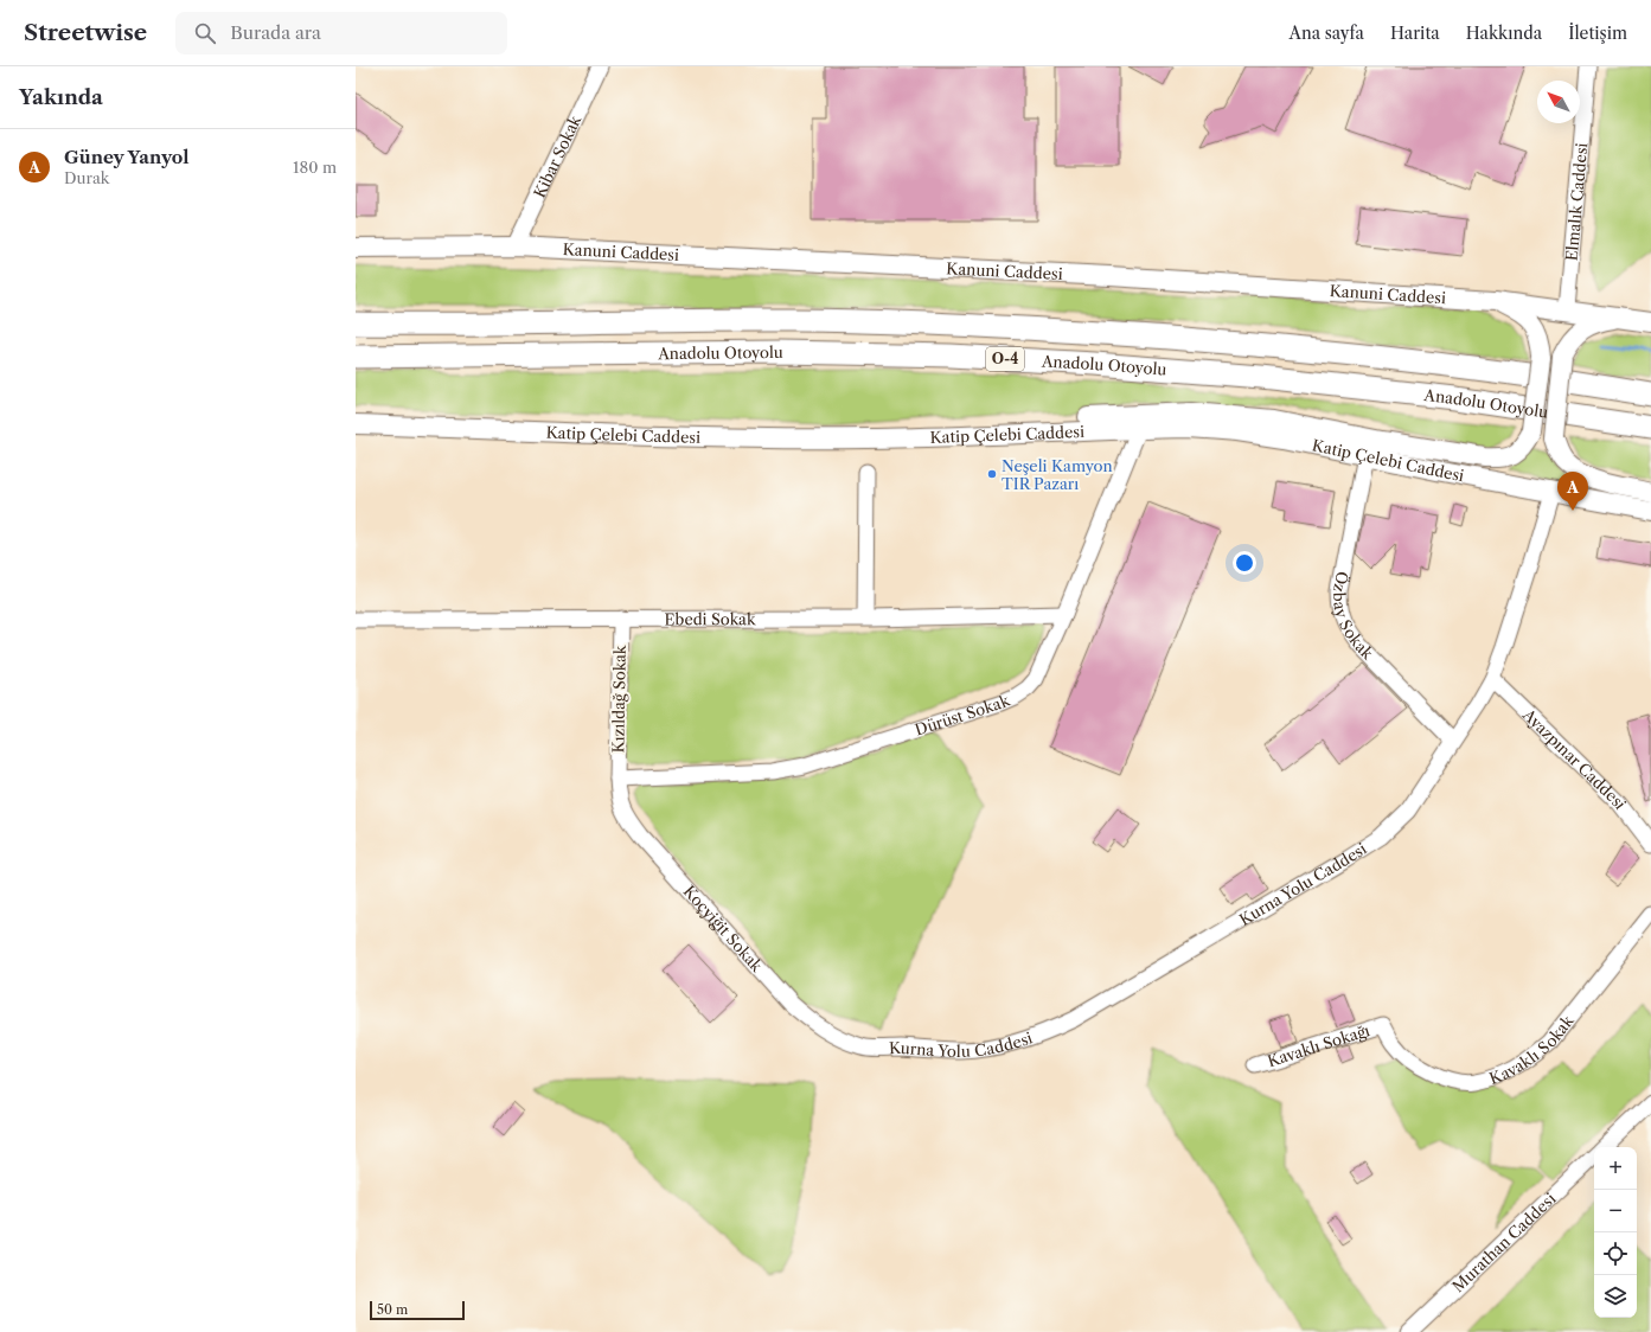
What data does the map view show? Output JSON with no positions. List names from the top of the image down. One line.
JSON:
{"streets":{"highway":["Anadolu Otoyolu","O-4"],"main road":["Kanuni Caddesi","Katip Çelebi Caddesi"],"street":["Kibar Sokak","Elmalık Caddesi","Özbay Sokak","Ebedi Sokak","Kızıldağ Sokak","Dürüst Sokak","Ayazpınar Caddesi","Kurna Yolu Caddesi","Koçyiğit Sokak","Kavaklı Sokağı","Kavaklı Sokak","Murathan Caddesi"]},"crossings":[["Kibar Sokak","Kanuni Caddesi"],["Elmalık Caddesi","Kanuni Caddesi"],["Katip Çelebi Caddesi","Özbay Sokak"],["Katip Çelebi Caddesi","Dürüst Sokak"],["Katip Çelebi Caddesi","Kurna Yolu Caddesi"],["Özbay Sokak","Kurna Yolu Caddesi"],["Ebedi Sokak","Kızıldağ Sokak"],["Ebedi Sokak","Dürüst Sokak"],["Kızıldağ Sokak","Dürüst Sokak"],["Kızıldağ Sokak","Koçyiğit Sokak"],["Dürüst Sokak","Koçyiğit Sokak"],["Ayazpınar Caddesi","Kurna Yolu Caddesi"],["Kurna Yolu Caddesi","Koçyiğit Sokak"],["Kavaklı Sokağı","Kavaklı Sokak"]],"places":["Neşeli Kamyon TIR Pazarı"],"scale_bar":"50 m","north":"top left","page":{"header":"Streetwise","search":"Burada ara","nav":["Ana sayfa","Harita","Hakkında","İletişim"],"heading":"Yakında","list":[{"mark":"A","name":"Güney Yanyol","note":"Durak","value":"180 m"}],"pins":"A","map_buttons":["+","−"],"scale":"50 m"}}
